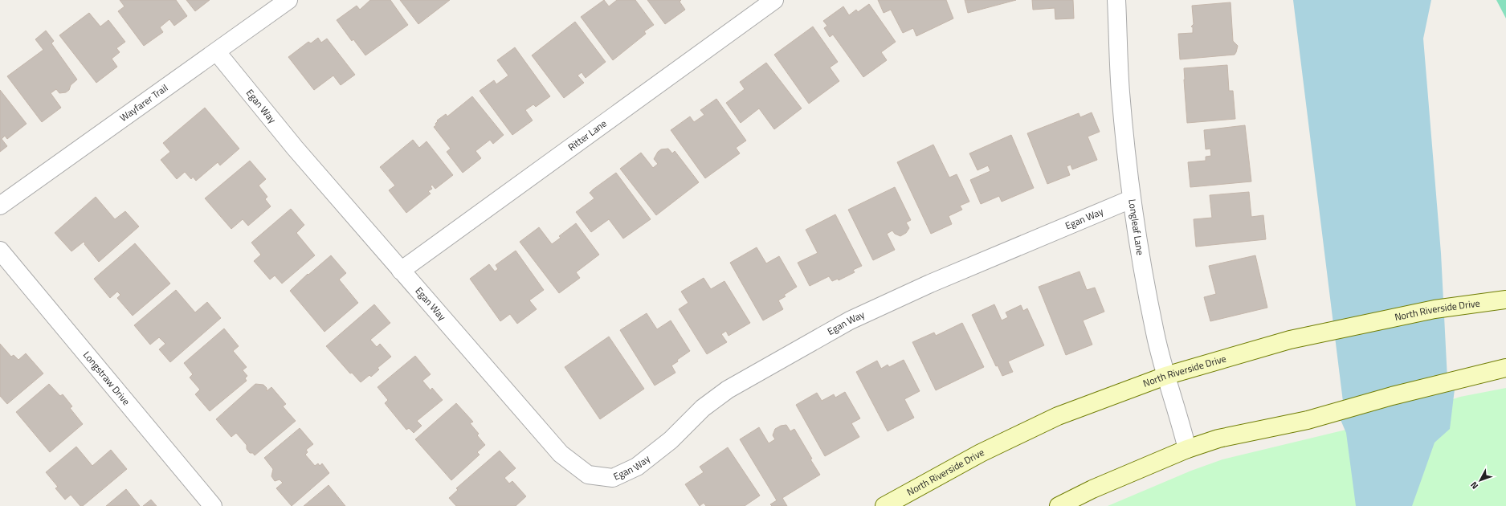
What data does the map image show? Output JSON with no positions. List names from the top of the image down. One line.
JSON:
{"streets":{"main road":["North Riverside Drive"],"street":["Wayfarer Trail","Egan Way","Ritter Lane","Longleaf Lane","Longstraw Drive"]},"crossings":[["Wayfarer Trail","Egan Way"],["Egan Way","Ritter Lane"],["Egan Way","Longleaf Lane"],["Longleaf Lane","North Riverside Drive"]],"north":"bottom left"}
